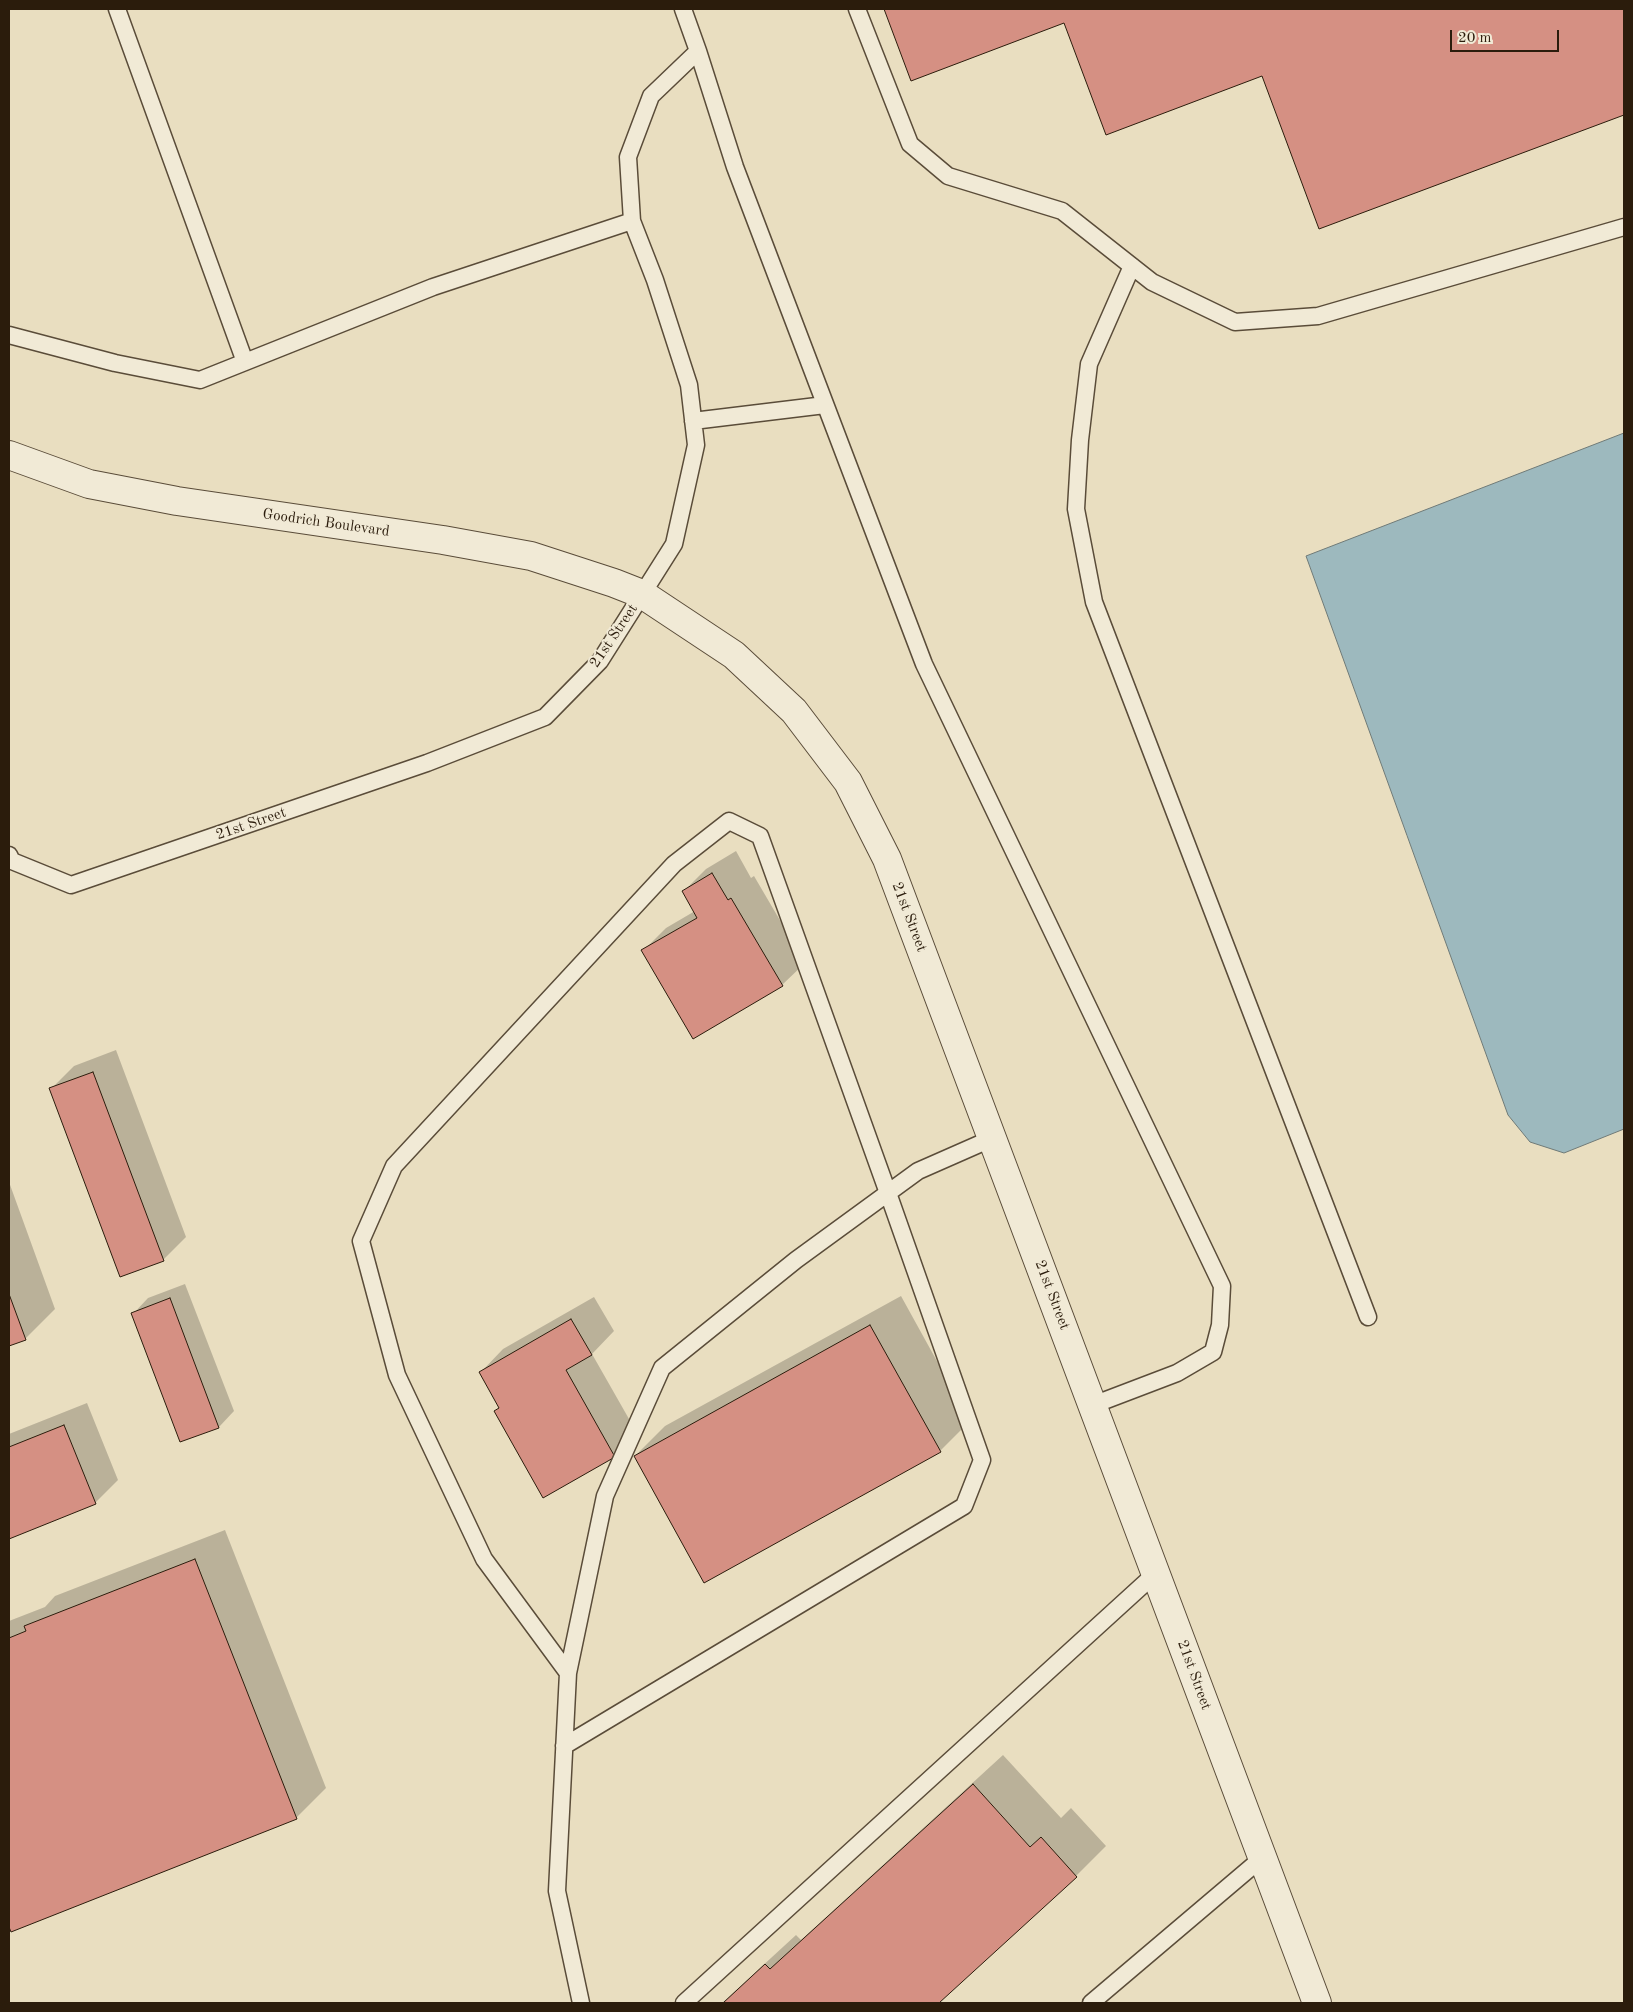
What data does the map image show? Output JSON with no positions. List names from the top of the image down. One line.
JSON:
{"streets":{"street":["Goodrich Boulevard","21st Street"]},"crossings":[["Goodrich Boulevard","21st Street"]],"scale_bar":"20 m"}
